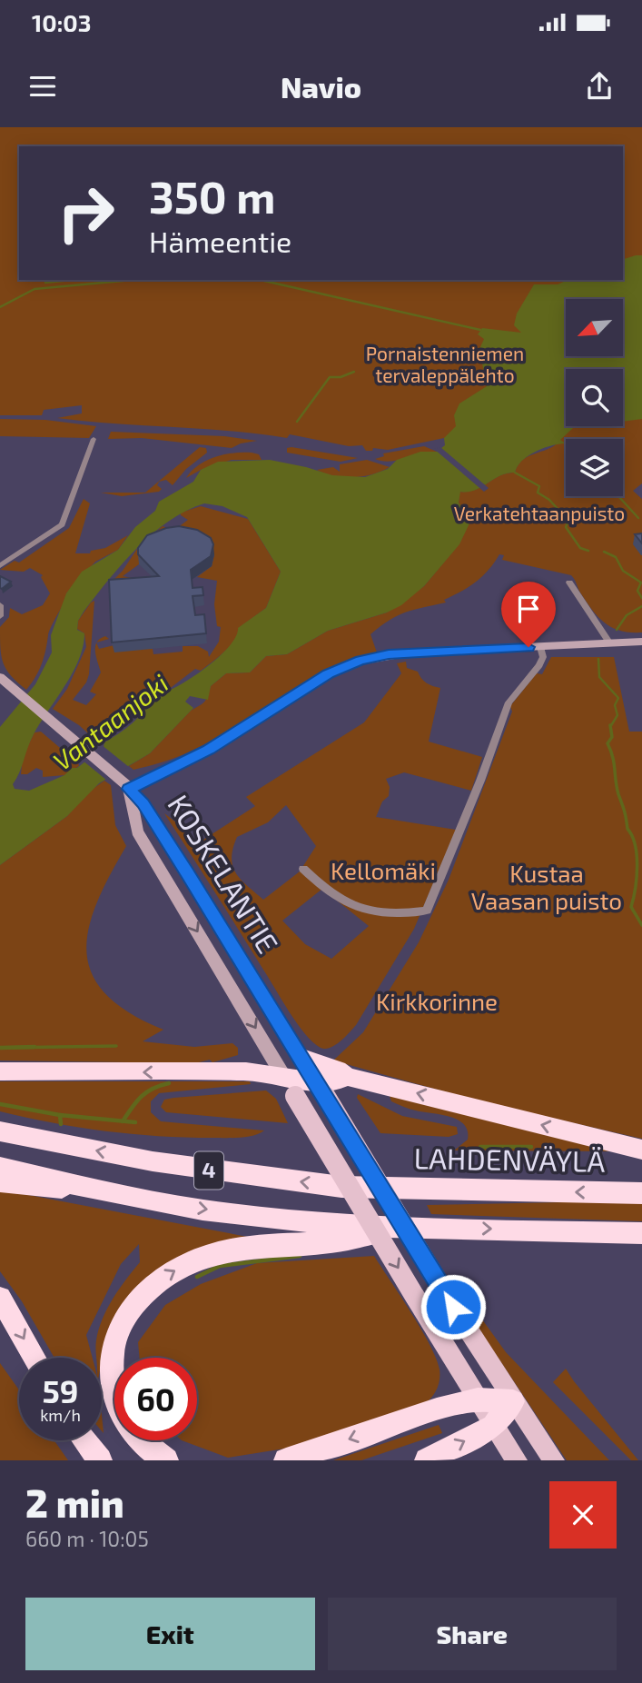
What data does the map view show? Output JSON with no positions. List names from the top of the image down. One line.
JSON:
{"streets":{"highway":["LAHDENVÄYLÄ","4"],"main road":["KOSKELANTIE"]},"water":["Vantaanjoki"],"parks":["Pornaistenniemen tervaleppälehto","Verkatehtaanpuisto","Kellomäki","Kustaa Vaasan puisto","Kirkkorinne"],"north":"bottom left","page":{"status":"10:03","header":"Navio","turn":["350 m","Hämeentie"],"speed":"59 km/h","limit":"60","heading":["2 min","660 m · 10:05"],"buttons":["Exit","Share"]}}
